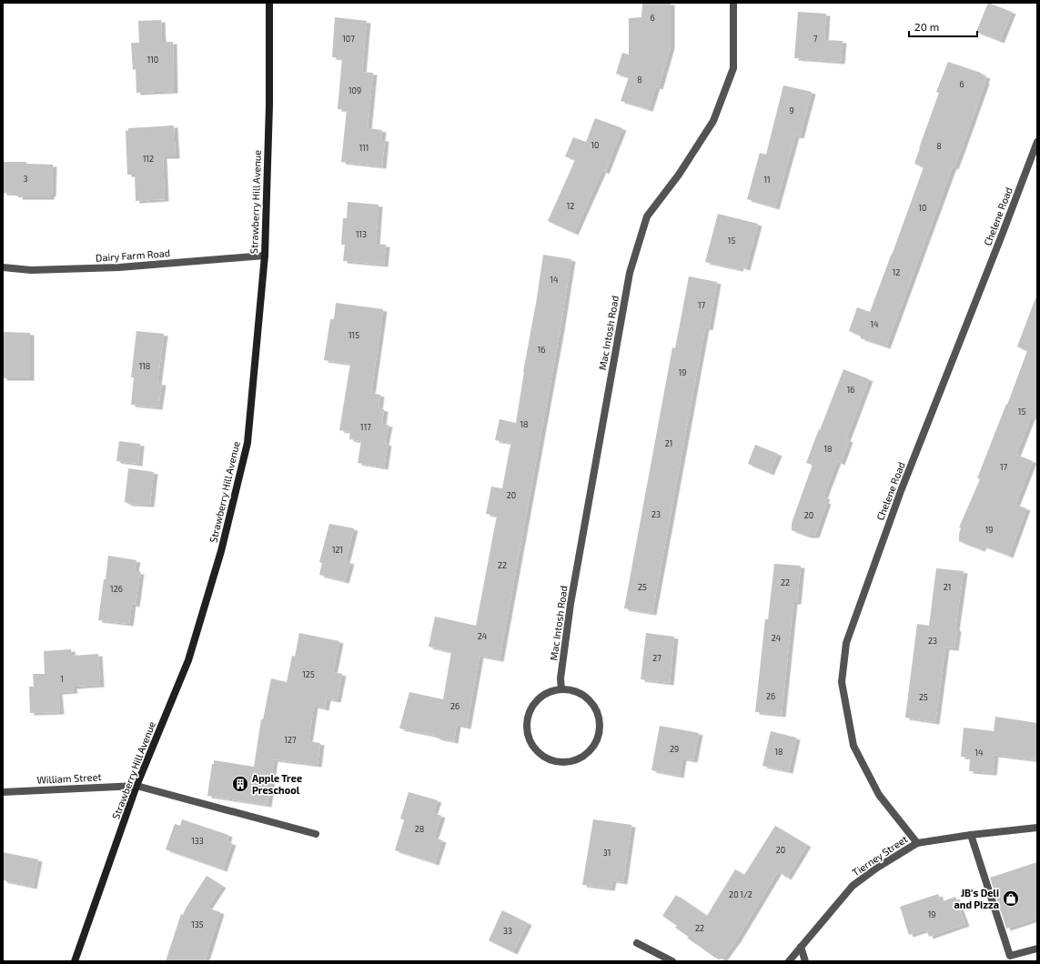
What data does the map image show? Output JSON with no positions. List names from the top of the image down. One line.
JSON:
{"streets":{"main road":["Strawberry Hill Avenue"],"street":["Chelene Road","Dairy Farm Road","Mac Intosh Road","William Street","Tierney Street"]},"crossings":[["Strawberry Hill Avenue","Dairy Farm Road"],["Strawberry Hill Avenue","William Street"],["Chelene Road","Tierney Street"]],"places":{"building":["Apple Tree Preschool"],"shop":["JB's Deli and Pizza"]},"house_numbers":["6","107","7","110","8","6","109","9","10","8","111","112","3","11","12","10","113","15","12","14","17","14","115","16","118","19","16","15","18","117","21","18","17","20","23","20","19","121","22","22","25","21","126","24","24","23","27","125","1","26","25","26","127","29","18","14","28","133","20","31","20 1/2","19","135","22","33"],"scale_bar":"20 m"}
